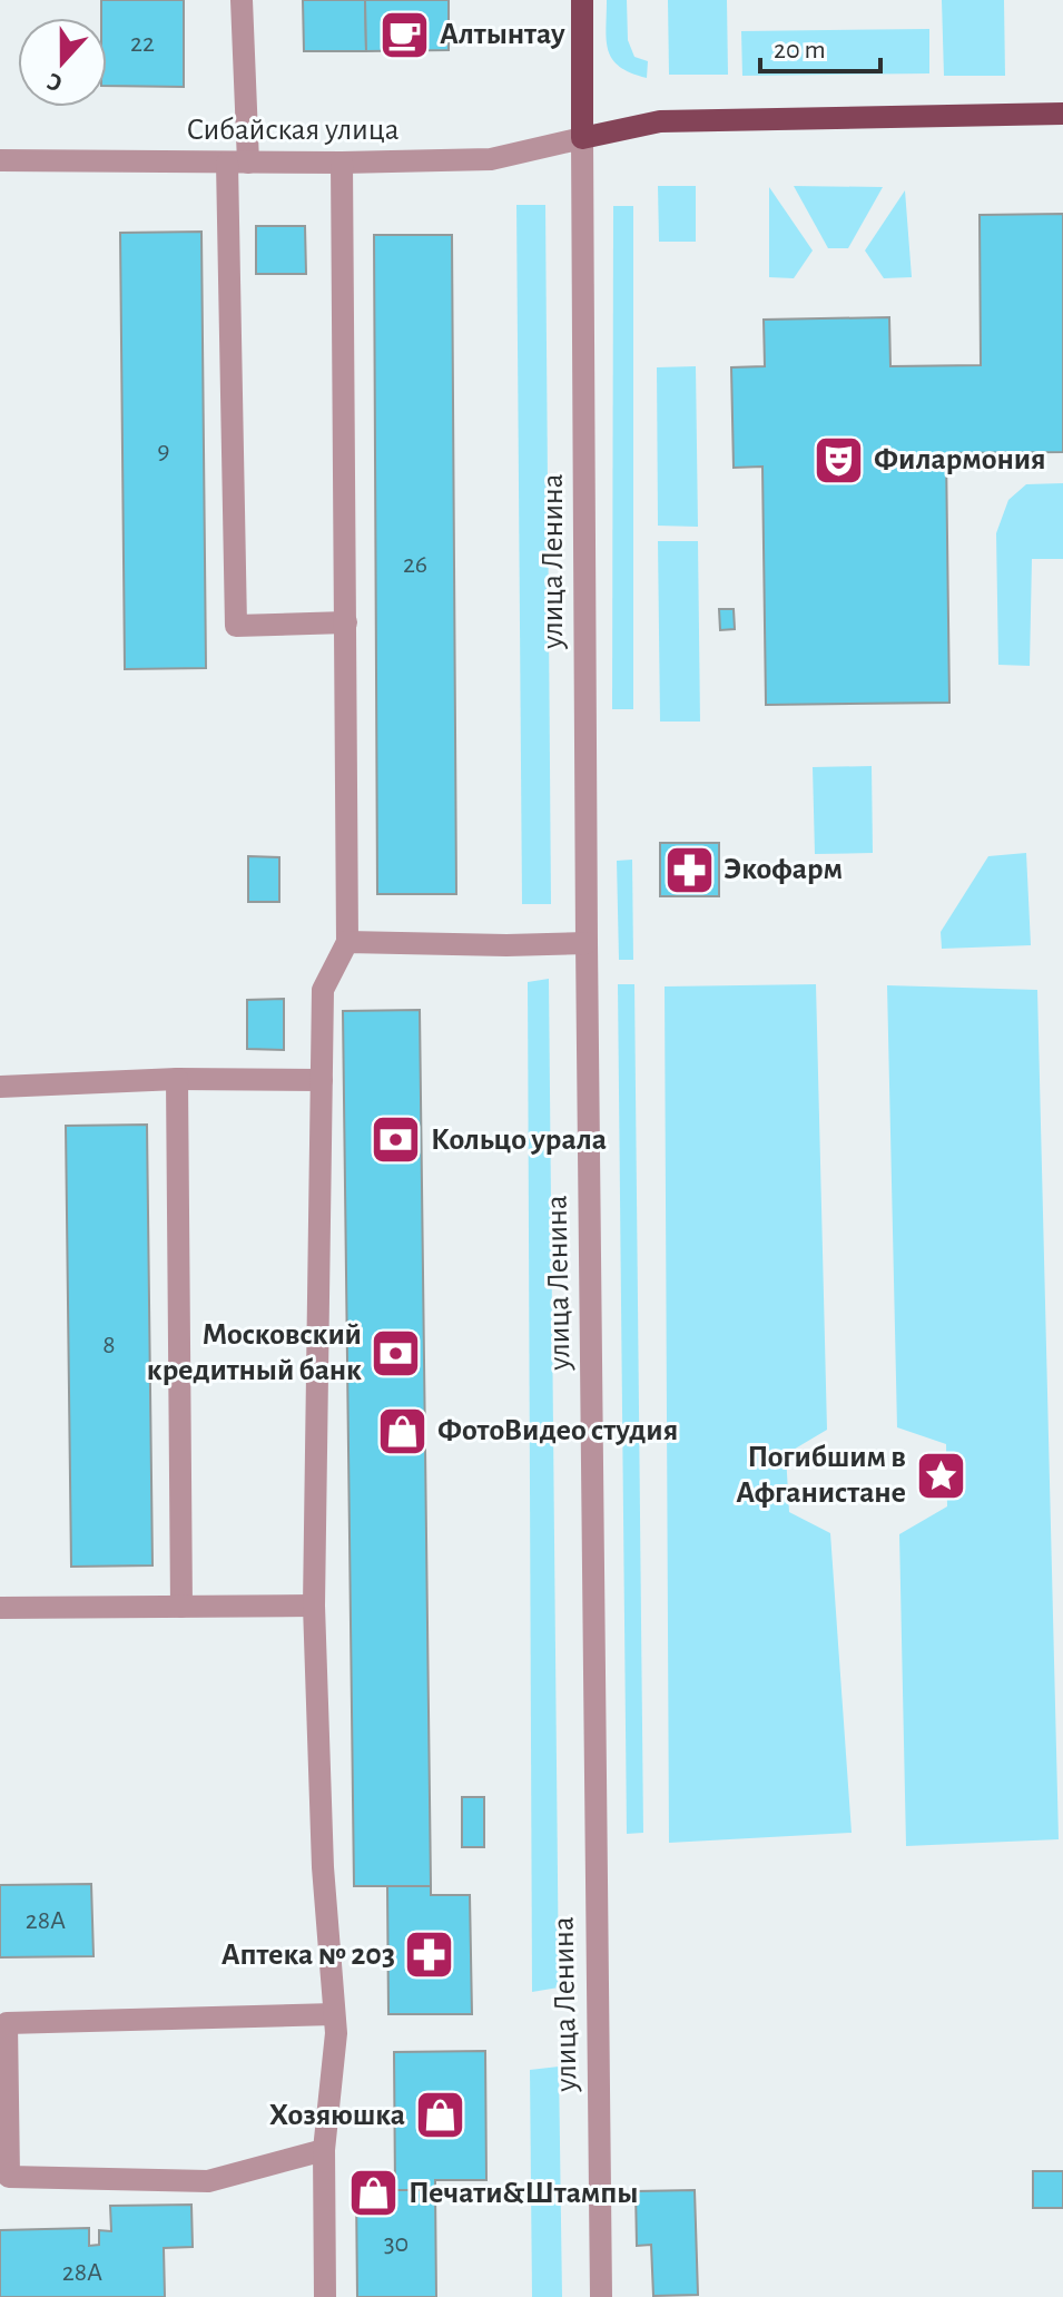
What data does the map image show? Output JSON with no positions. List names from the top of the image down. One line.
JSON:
{"streets":{"main road":["улица Ленина"],"street":["Сибайская улица"]},"crossings":[["Сибайская улица","улица Ленина"]],"places":{"cafe":["Алтынтау"],"theatre":["Филармония"],"pharmacy":["Экофарм","Аптека № 203"],"bank":["Кольцо урала","Московский кредитный банк"],"shop":["ФотоВидео студия","Хозяюшка","Печати&Штампы"],"place":["Погибшим в Афганистане"]},"house_numbers":["22","9","26","8","28А","30","28А"],"scale_bar":"20 m","north":"bottom"}
